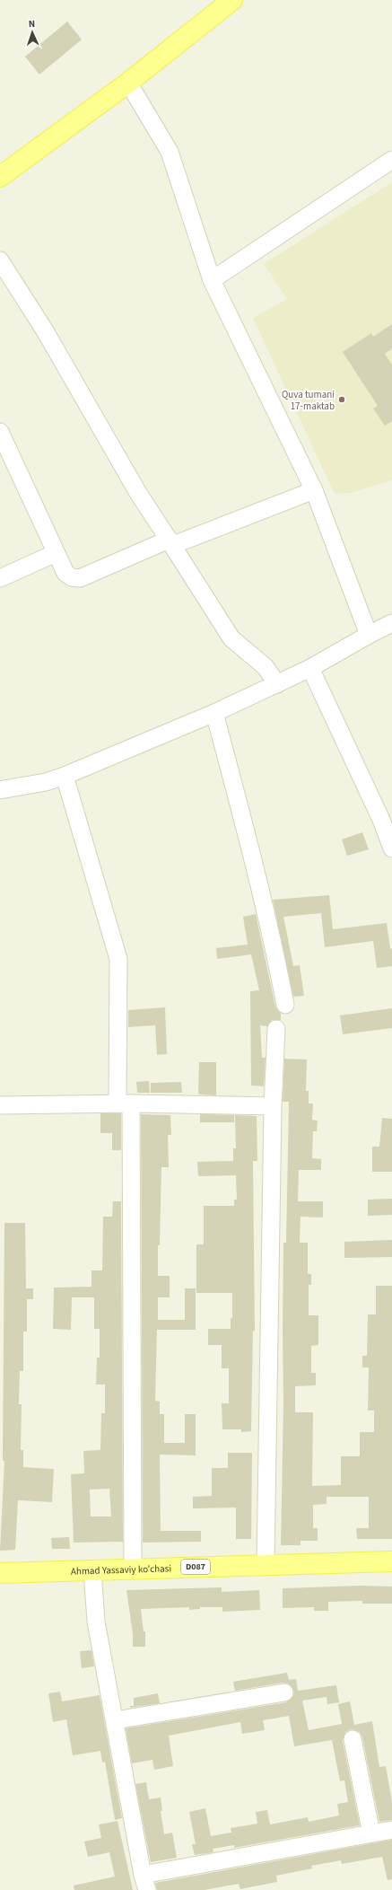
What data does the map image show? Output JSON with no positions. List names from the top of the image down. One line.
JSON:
{"streets":{"main road":["D087","Ahmad Yassaviy ko'chasi"]},"places":["Quva tumani 17-maktab"],"north":"top"}
